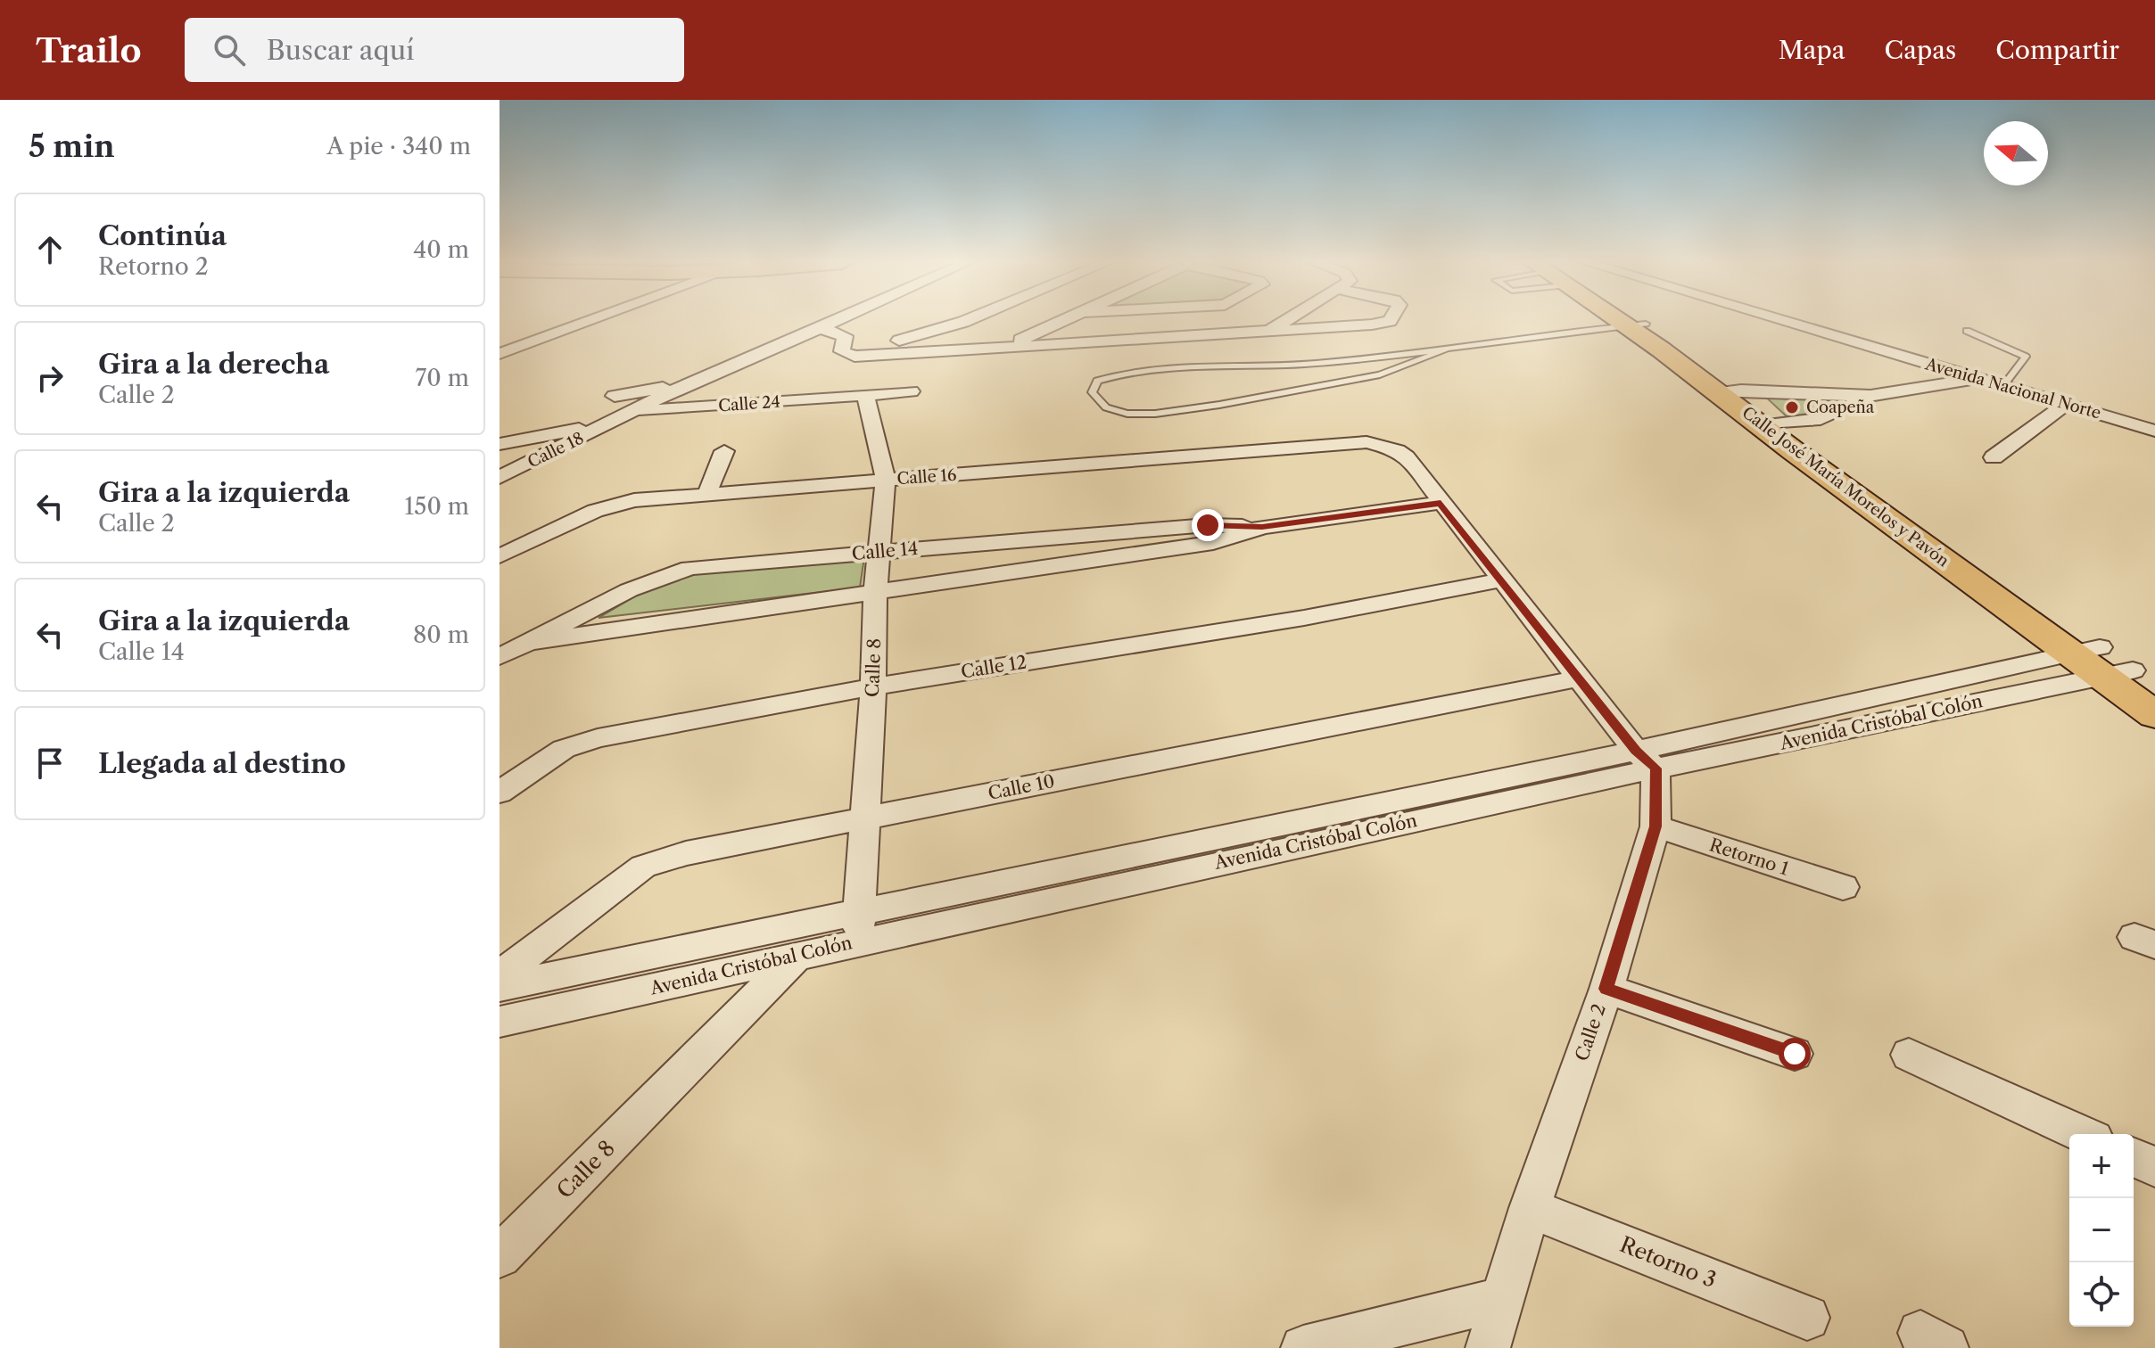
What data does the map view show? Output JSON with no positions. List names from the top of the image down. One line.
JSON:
{"streets":{"main road":["Calle José María Morelos y Pavón"],"street":["Avenida Nacional Norte","Calle 24","Calle 18","Calle 16","Calle 14","Calle 12","Calle 8","Avenida Cristóbal Colón","Calle 10","Retorno 1","Calle 2","Retorno 3"]},"crossings":[["Calle 24","Calle 8"],["Calle 16","Calle 14"],["Calle 16","Calle 8"],["Calle José María Morelos y Pavón","Avenida Cristóbal Colón"],["Calle 14","Calle 8"],["Calle 12","Calle 8"],["Calle 8","Avenida Cristóbal Colón"],["Calle 8","Calle 10"],["Avenida Cristóbal Colón","Calle 2"],["Retorno 1","Calle 2"],["Calle 2","Retorno 3"]],"places":["Coapeña"],"north":"left","page":{"header":"Trailo","search":"Buscar aquí","nav":["Mapa","Capas","Compartir"],"heading":["5 min","A pie · 340 m"],"list":[["Continúa","Retorno 2","40 m"],["Gira a la derecha","Calle 2","70 m"],["Gira a la izquierda","Calle 2","150 m"],["Gira a la izquierda","Calle 14","80 m"],"Llegada al destino"],"map_buttons":["+","−"]}}
